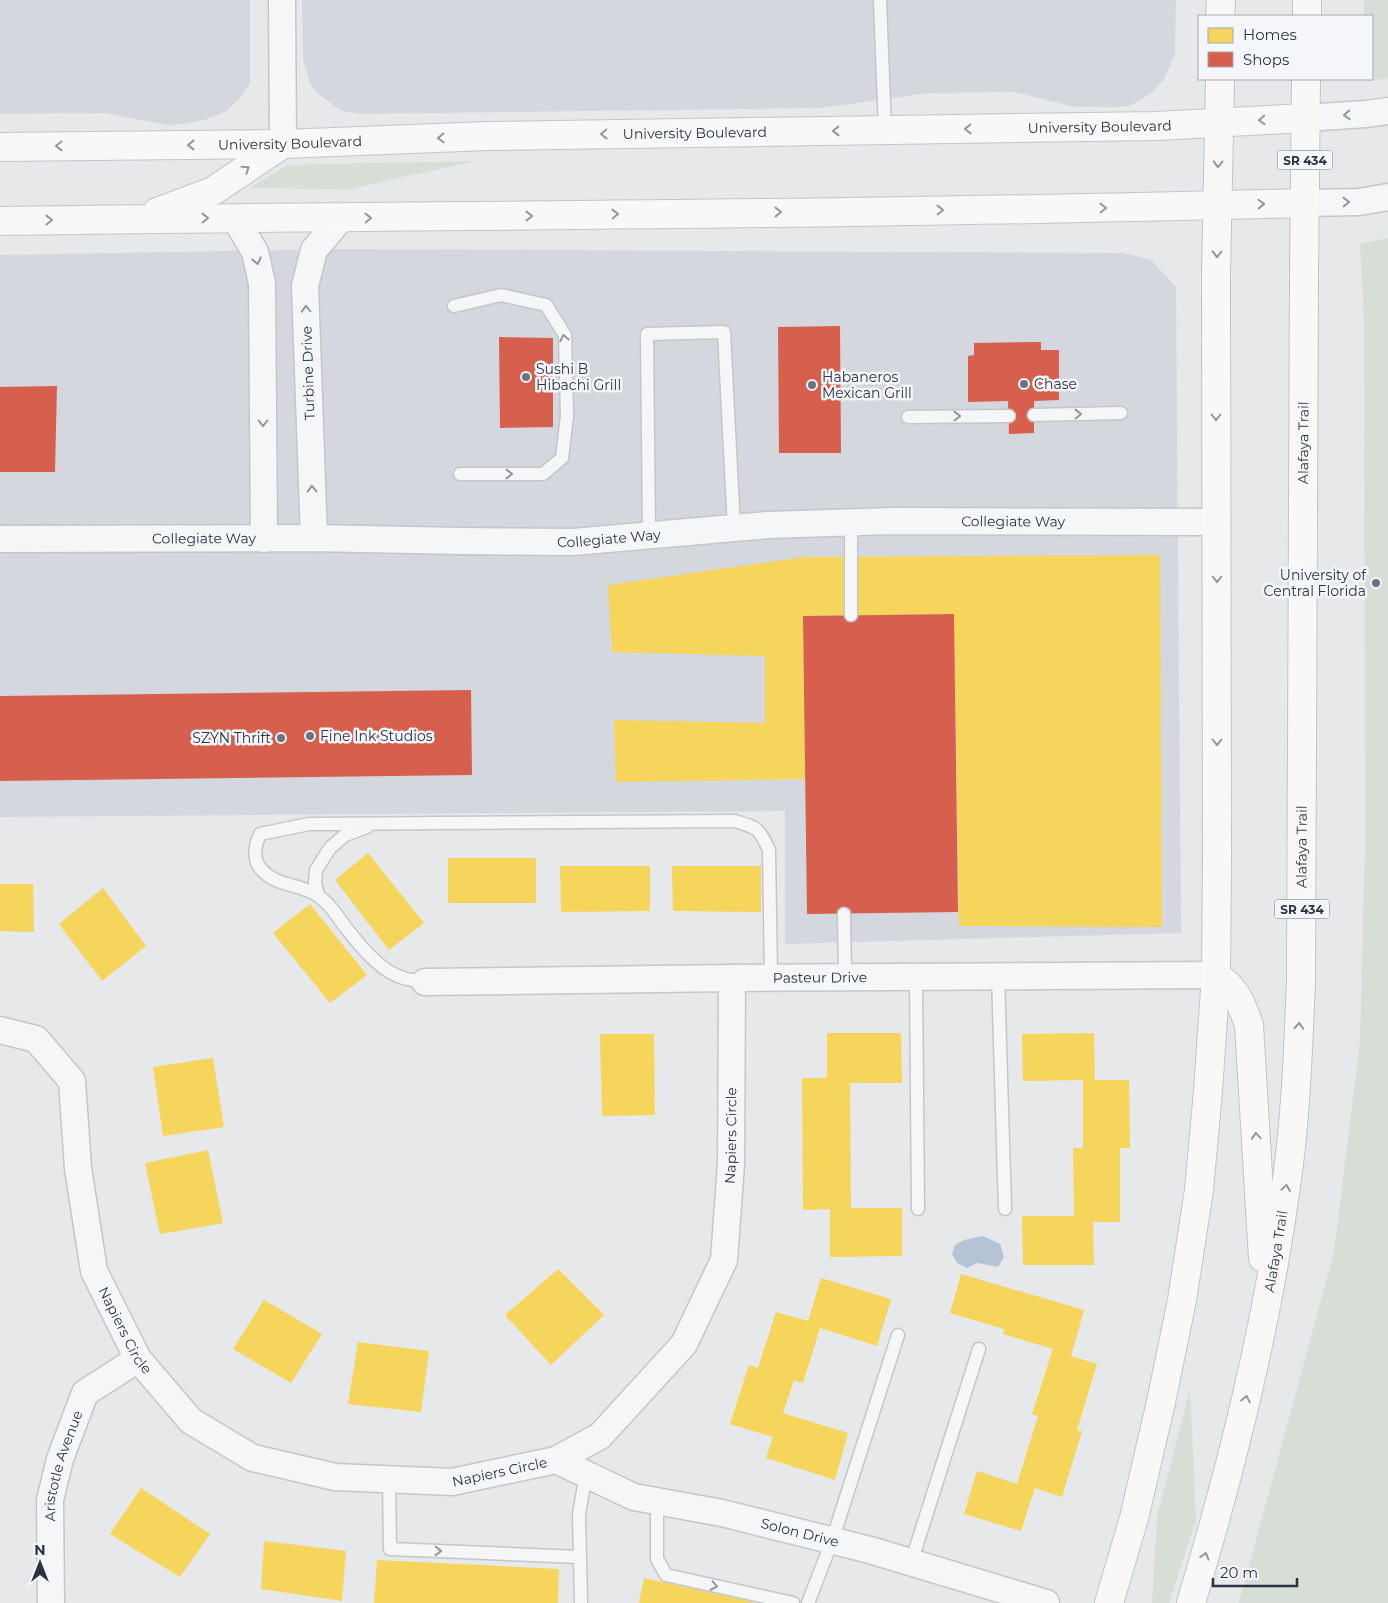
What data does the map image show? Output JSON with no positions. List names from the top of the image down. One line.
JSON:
{"streets":{"main road":["University Boulevard","SR 434","Alafaya Trail"],"street":["Turbine Drive","Collegiate Way","Pasteur Drive","Napiers Circle","Aristotle Avenue","Solon Drive"]},"crossings":[["University Boulevard","Alafaya Trail"],["Turbine Drive","Collegiate Way"],["Pasteur Drive","Napiers Circle"],["Napiers Circle","Aristotle Avenue"],["Napiers Circle","Solon Drive"]],"places":["Sushi B Hibachi Grill","Chase","Habaneros Mexican Grill","University of Central Florida","Fine Ink Studios","SZYN Thrift"],"legend":["Homes","Shops"],"scale_bar":"20 m","north":"top"}
